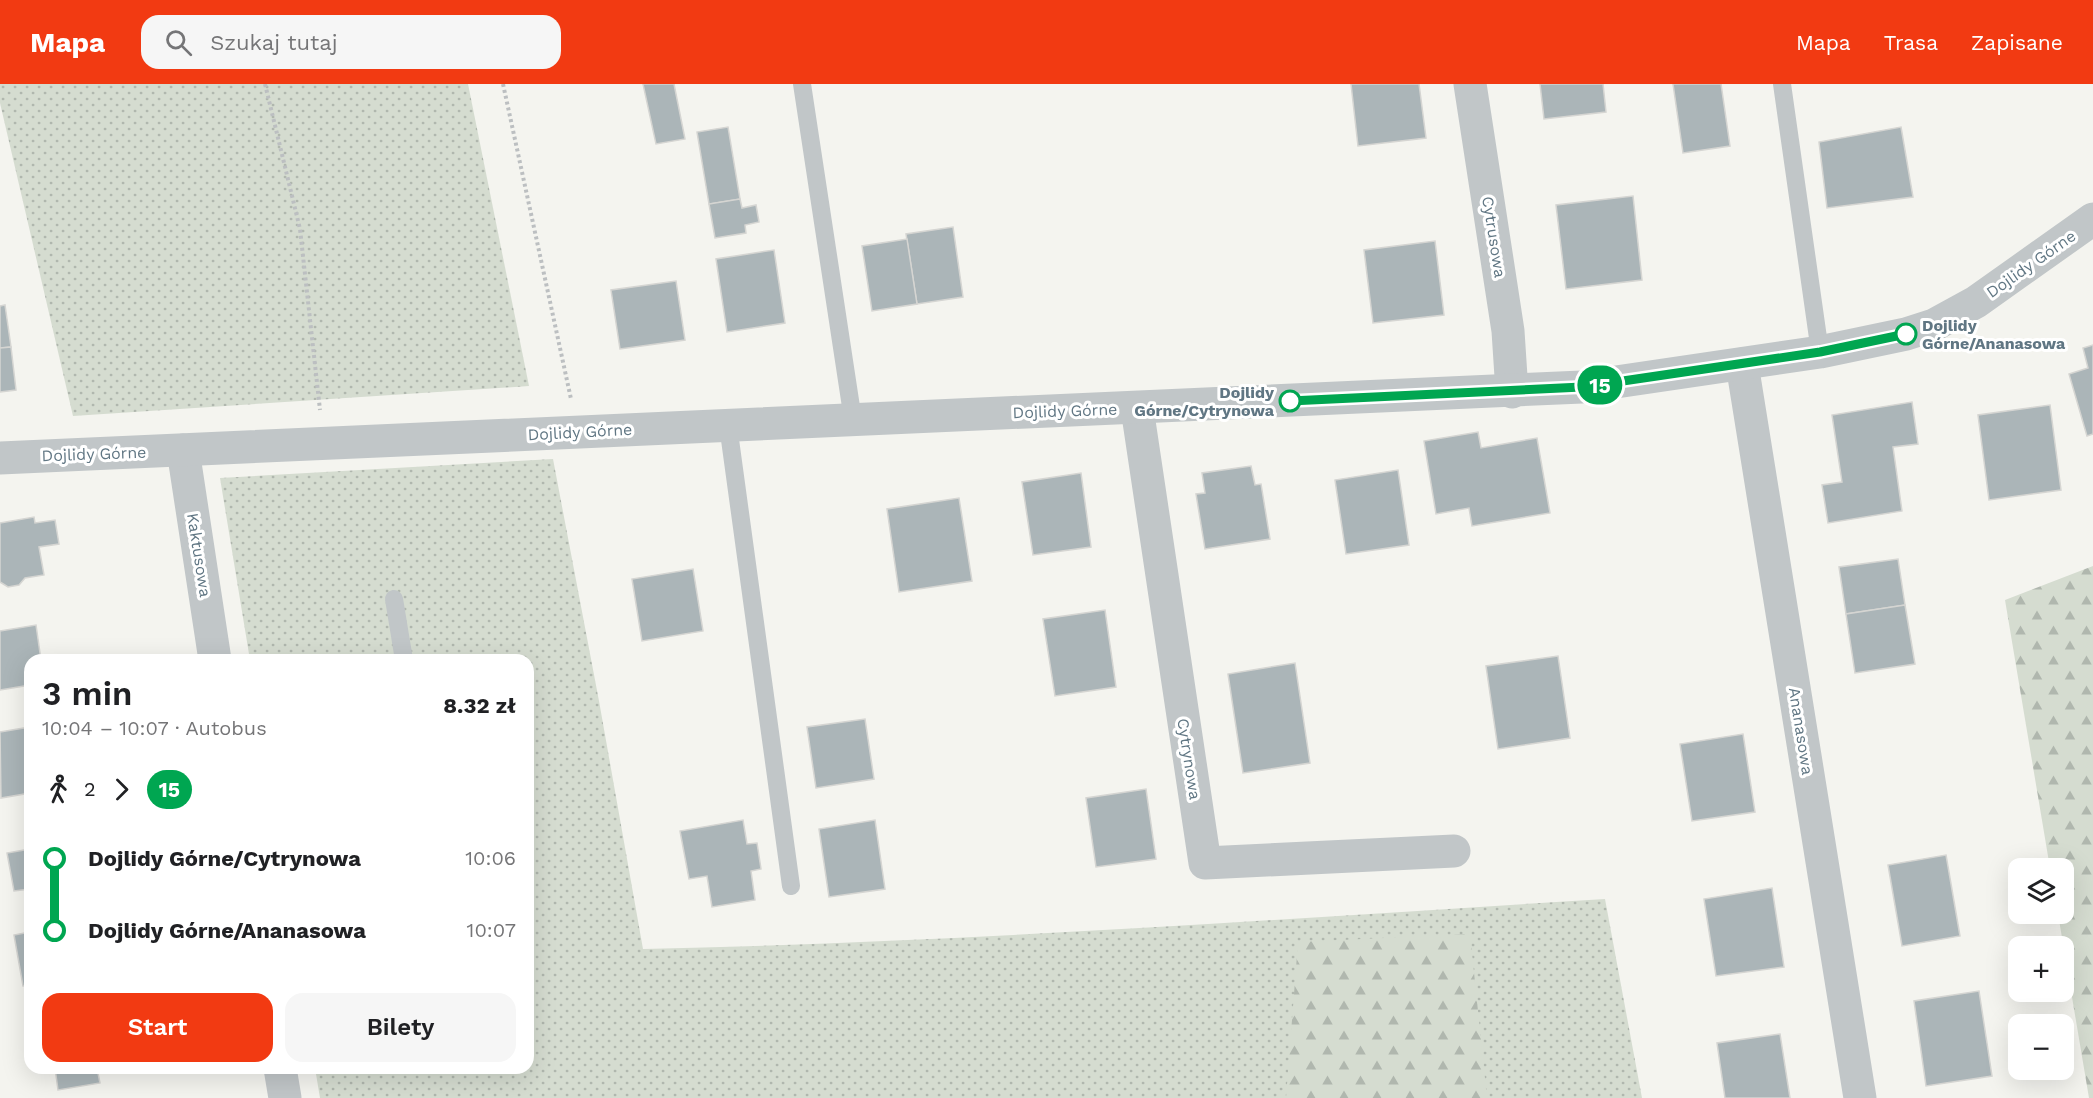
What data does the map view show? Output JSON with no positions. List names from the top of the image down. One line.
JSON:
{"streets":{"street":["Cytrusowa","Dojlidy Górne","Kaktusowa","Ananasowa","Cytrynowa"]},"crossings":[["Cytrusowa","Dojlidy Górne"],["Dojlidy Górne","Kaktusowa"],["Dojlidy Górne","Ananasowa"],["Dojlidy Górne","Cytrynowa"]],"places":["Dojlidy Górne/Ananasowa","Dojlidy Górne/Cytrynowa"],"lines":["bus line 15"],"page":{"header":"Mapa","search":"Szukaj tutaj","nav":["Mapa","Trasa","Zapisane"],"on_map":"15","heading":["3 min","10:04 – 10:07 · Autobus","8.32 zł"],"legs":["2","15"],"list":[{"name":"Dojlidy Górne/Cytrynowa","value":"10:06"},{"name":"Dojlidy Górne/Ananasowa","value":"10:07"}],"map_buttons":["+","−"],"buttons":["Start","Bilety"]}}
